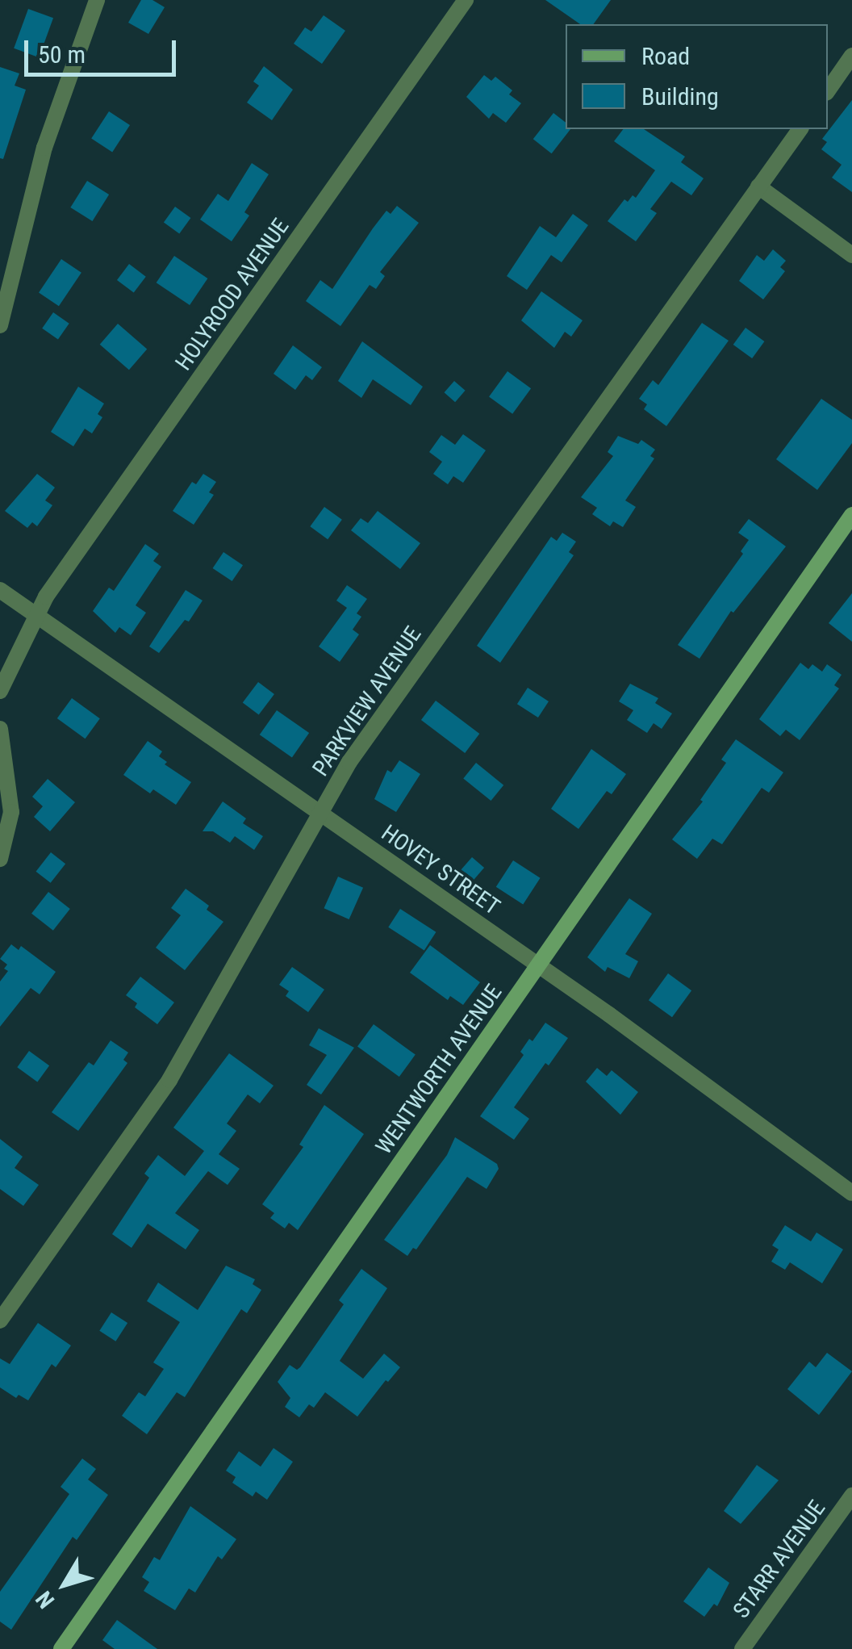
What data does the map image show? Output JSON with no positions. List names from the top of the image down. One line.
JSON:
{"streets":{"street":["HOLYROOD AVENUE","PARKVIEW AVENUE","HOVEY STREET","WENTWORTH AVENUE","STARR AVENUE"]},"crossings":[["HOLYROOD AVENUE","HOVEY STREET"],["PARKVIEW AVENUE","HOVEY STREET"],["HOVEY STREET","WENTWORTH AVENUE"]],"legend":["Road","Building"],"scale_bar":"50 m","north":"bottom left"}
